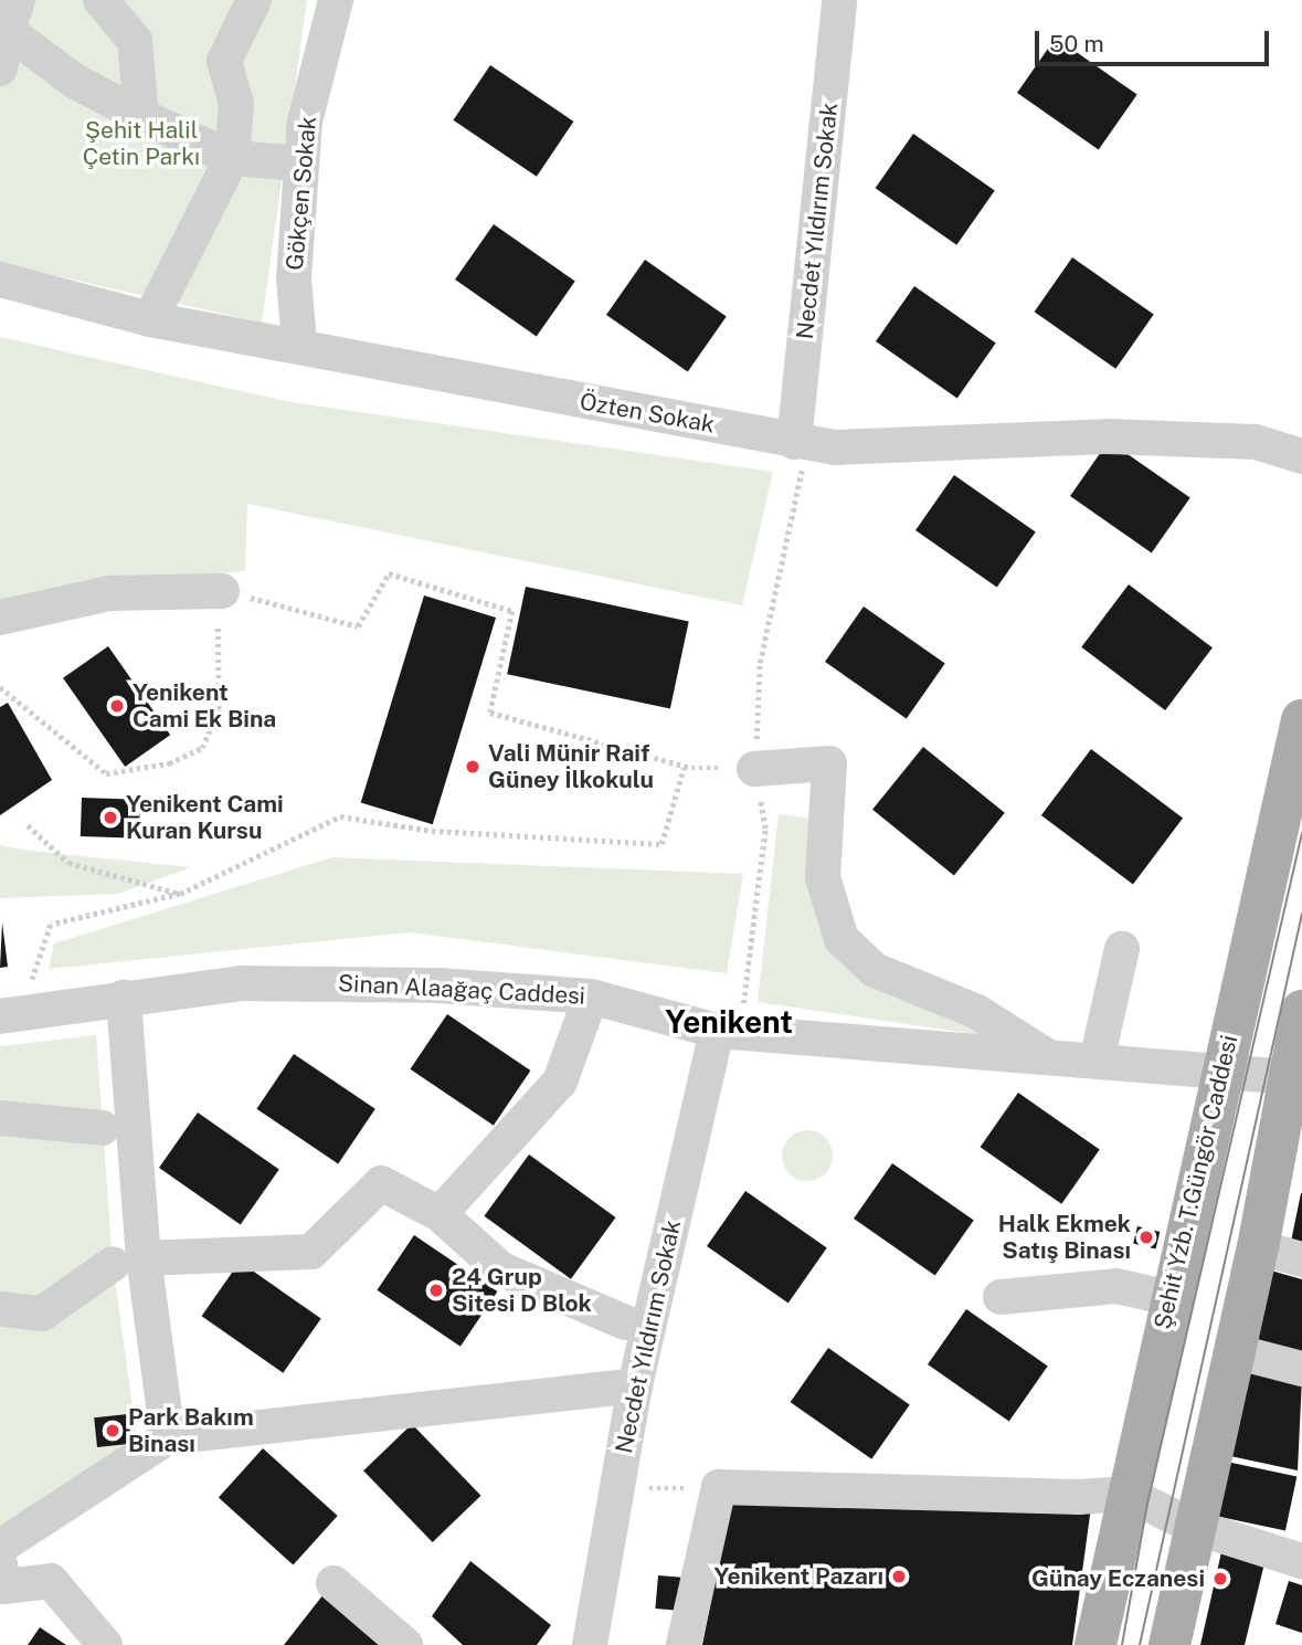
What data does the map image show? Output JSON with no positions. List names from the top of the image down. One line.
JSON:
{"streets":{"main road":["Şehit Yzb. T.Güngör Caddesi"],"street":["Gökçen Sokak","Necdet Yıldırım Sokak","Özten Sokak","Sinan Alaağaç Caddesi"]},"crossings":[["Gökçen Sokak","Özten Sokak"],["Necdet Yıldırım Sokak","Özten Sokak"],["Necdet Yıldırım Sokak","Sinan Alaağaç Caddesi"],["Sinan Alaağaç Caddesi","Şehit Yzb. T.Güngör Caddesi"]],"districts":["Yenikent"],"parks":["Şehit Halil Çetin Parkı"],"places":["Yenikent Cami Ek Bina","Vali Münir Raif Güney İlkokulu","Yenikent Cami Kuran Kursu","Halk Ekmek Satış Binası","24 Grup Sitesi D Blok","Park Bakım Binası","Yenikent Pazarı","Günay Eczanesi"],"scale_bar":"50 m"}
